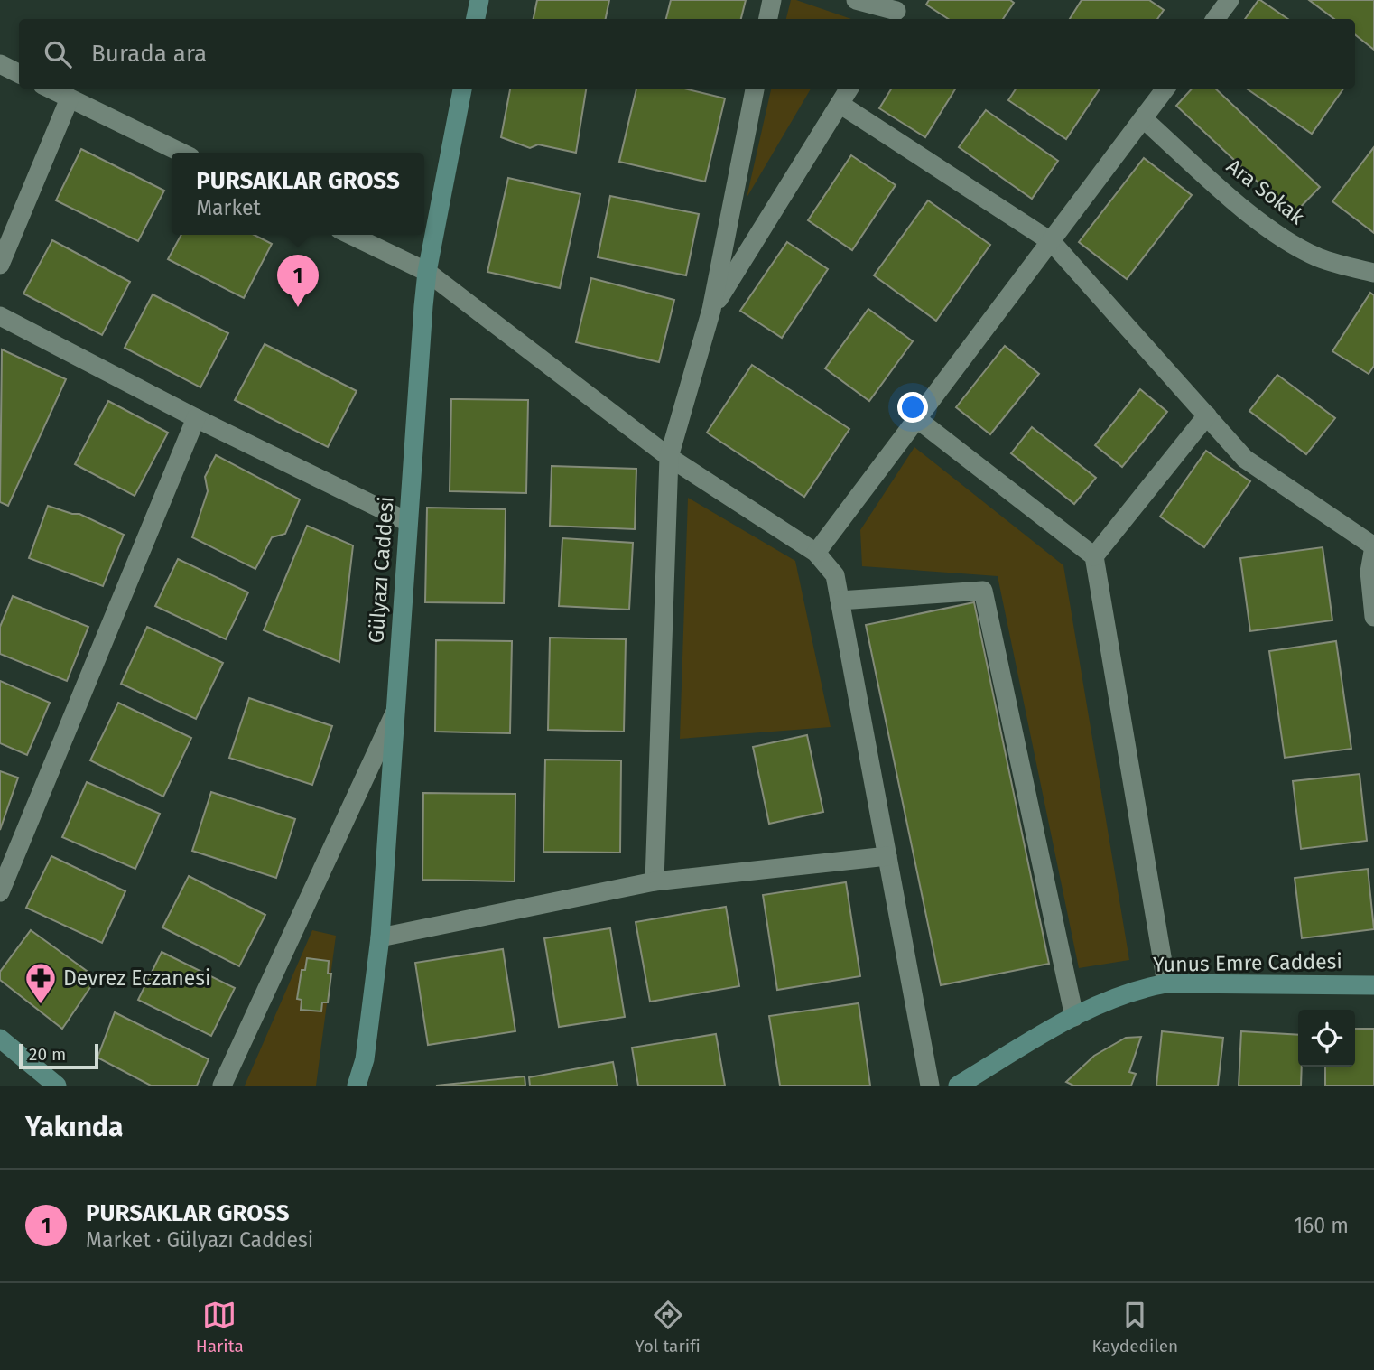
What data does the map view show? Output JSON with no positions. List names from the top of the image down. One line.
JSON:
{"streets":{"street":["Ara Sokak","Gülyazı Caddesi","Yunus Emre Caddesi"]},"places":{"pharmacy":["Devrez Eczanesi"]},"scale_bar":"20 m","page":{"search":"Burada ara","popup":["PURSAKLAR GROSS","Market"],"pins":"1","scale":"20 m","heading":"Yakında","list":[{"mark":"1","name":"PURSAKLAR GROSS","note":"Market · Gülyazı Caddesi","value":"160 m"}],"nav":["Harita","Yol tarifi","Kaydedilen"]}}
